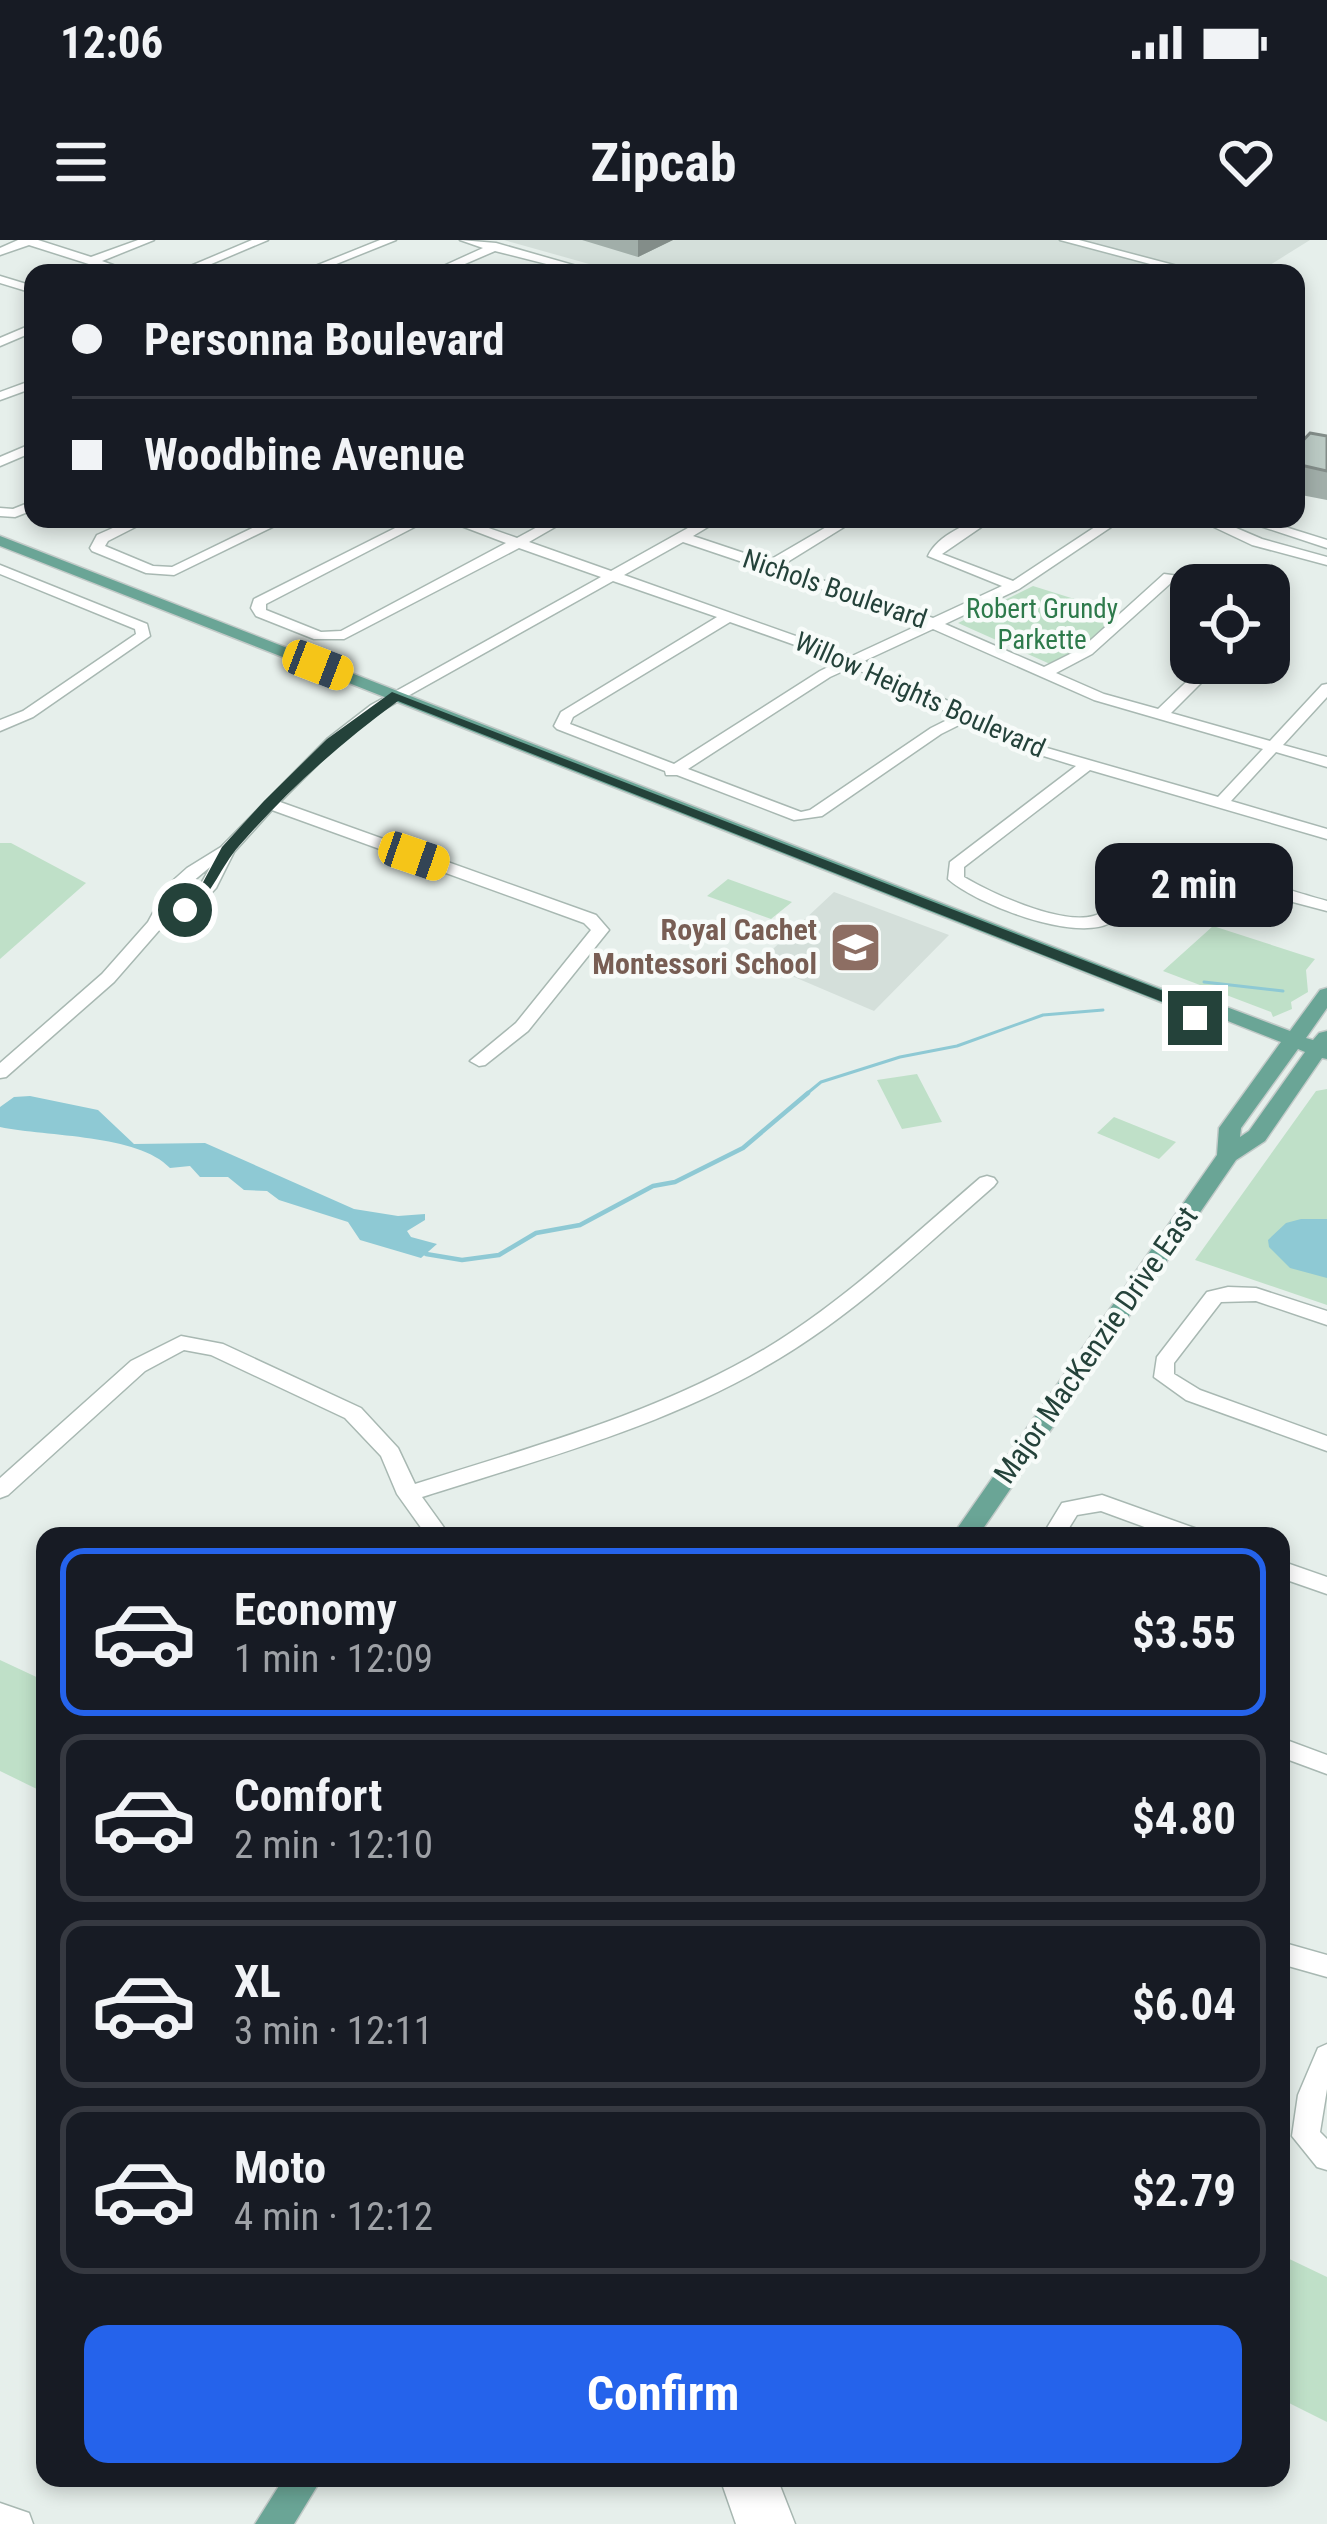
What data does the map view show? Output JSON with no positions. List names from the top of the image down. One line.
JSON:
{"streets":{"main road":["Major MacKenzie Drive East"],"street":["Nichols Boulevard","Willow Heights Boulevard"]},"parks":["Robert Grundy Parkette"],"places":{"school or university":["Royal Cachet Montessori School"]},"page":{"status":"12:06","header":"Zipcab","banner":["Personna Boulevard","Woodbine Avenue"],"bubble":"2 min","list":[{"name":"Economy","note":"1 min · 12:09","value":"$3.55"},{"name":"Comfort","note":"2 min · 12:10","value":"$4.80"},{"name":"XL","note":"3 min · 12:11","value":"$6.04"},{"name":"Moto","note":"4 min · 12:12","value":"$2.79"}],"buttons":"Confirm"}}
